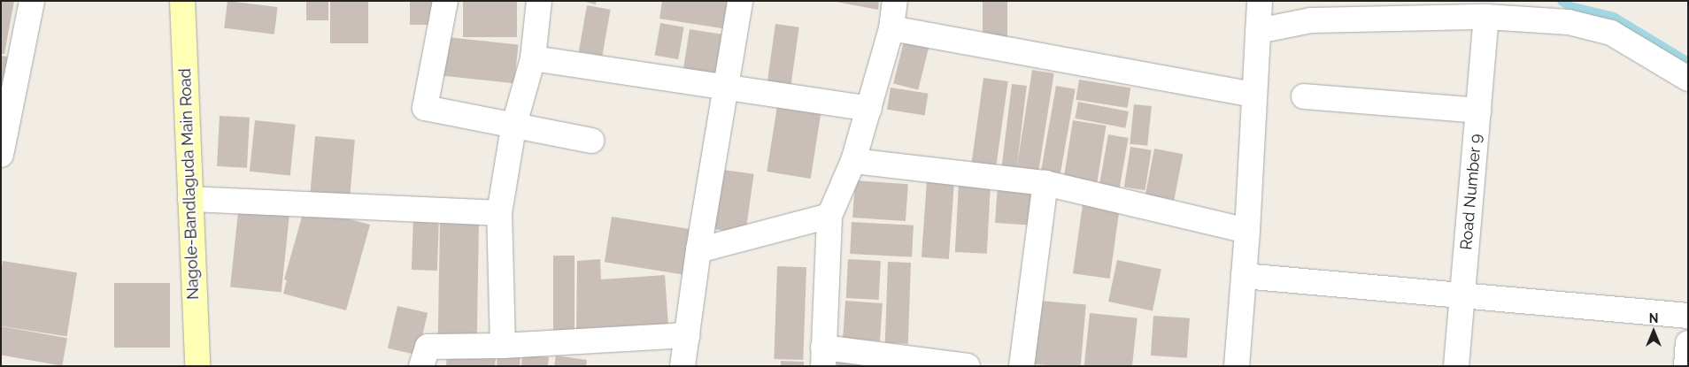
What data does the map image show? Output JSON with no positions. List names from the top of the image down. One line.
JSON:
{"streets":{"street":["Nagole-Bandlaguda Main Road","Road Number 9"]},"north":"top"}
